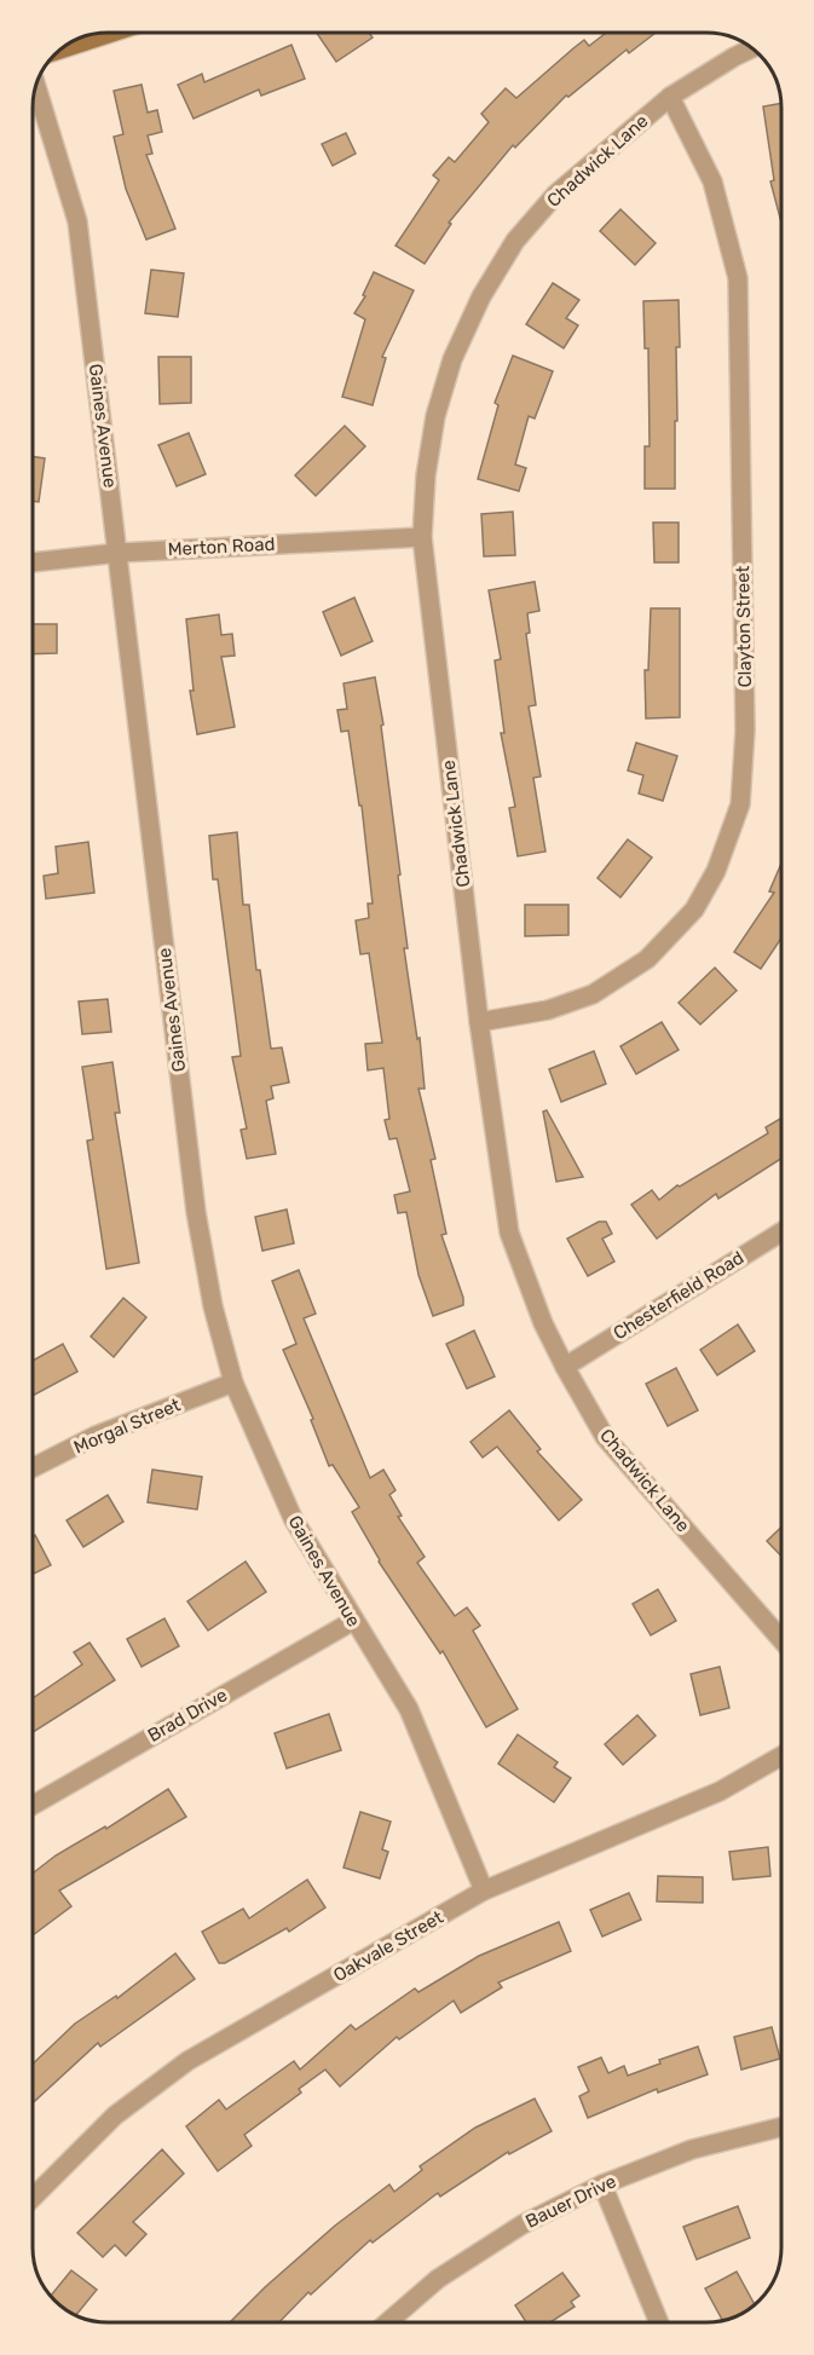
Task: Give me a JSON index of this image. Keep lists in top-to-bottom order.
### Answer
{
  "streets": {
    "street": [
      "Chadwick Lane",
      "Gaines Avenue",
      "Merton Road",
      "Clayton Street",
      "Chesterfield Road",
      "Morgal Street",
      "Brad Drive",
      "Oakvale Street",
      "Bauer Drive"
    ]
  },
  "crossings": [
    ["Chadwick Lane", "Merton Road"],
    ["Chadwick Lane", "Clayton Street"],
    ["Chadwick Lane", "Chesterfield Road"],
    ["Gaines Avenue", "Merton Road"],
    ["Gaines Avenue", "Morgal Street"],
    ["Gaines Avenue", "Brad Drive"],
    ["Gaines Avenue", "Oakvale Street"]
  ]
}
